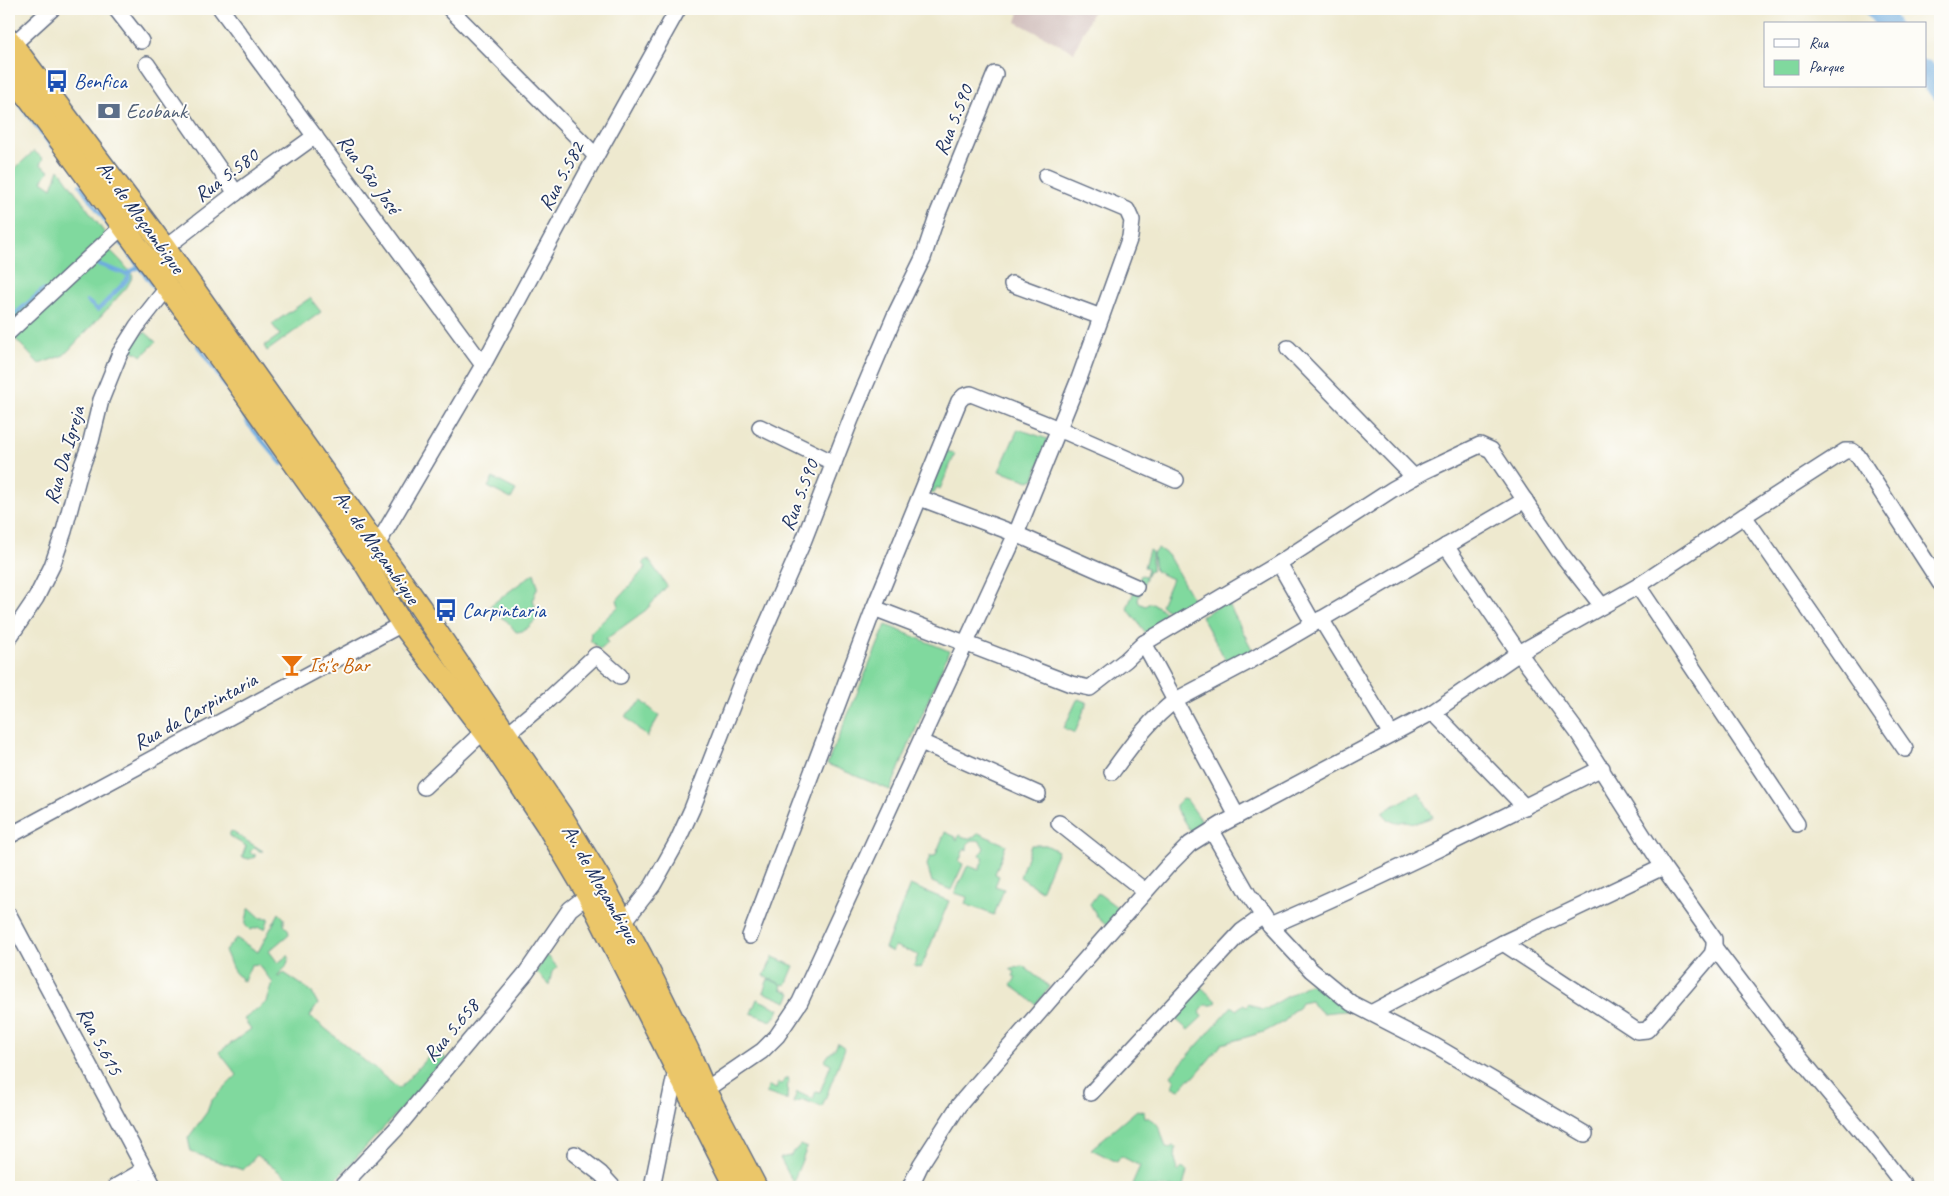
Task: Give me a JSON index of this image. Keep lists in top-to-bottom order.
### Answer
{
  "streets": {
    "highway": ["Av. de Moçambique"],
    "street": [
      "Rua 5.590",
      "Rua São José",
      "Rua 5.580",
      "Rua 5.582",
      "Rua Da Igreja",
      "Rua da Carpintaria",
      "Rua 5.658",
      "Rua 5.615"
    ]
  },
  "crossings": [
    ["Rua 5.590", "Av. de Moçambique"],
    ["Rua São José", "Rua 5.580"],
    ["Rua São José", "Rua 5.582"],
    ["Rua 5.580", "Av. de Moçambique"],
    ["Rua 5.582", "Av. de Moçambique"],
    ["Av. de Moçambique", "Rua Da Igreja"],
    ["Av. de Moçambique", "Rua da Carpintaria"],
    ["Av. de Moçambique", "Rua 5.658"]
  ],
  "places": {
    "bus stop": ["Benfica", "Carpintaria"],
    "bank": ["Ecobank"],
    "bar": ["Isi's Bar"]
  },
  "legend": ["Rua", "Parque"]
}
